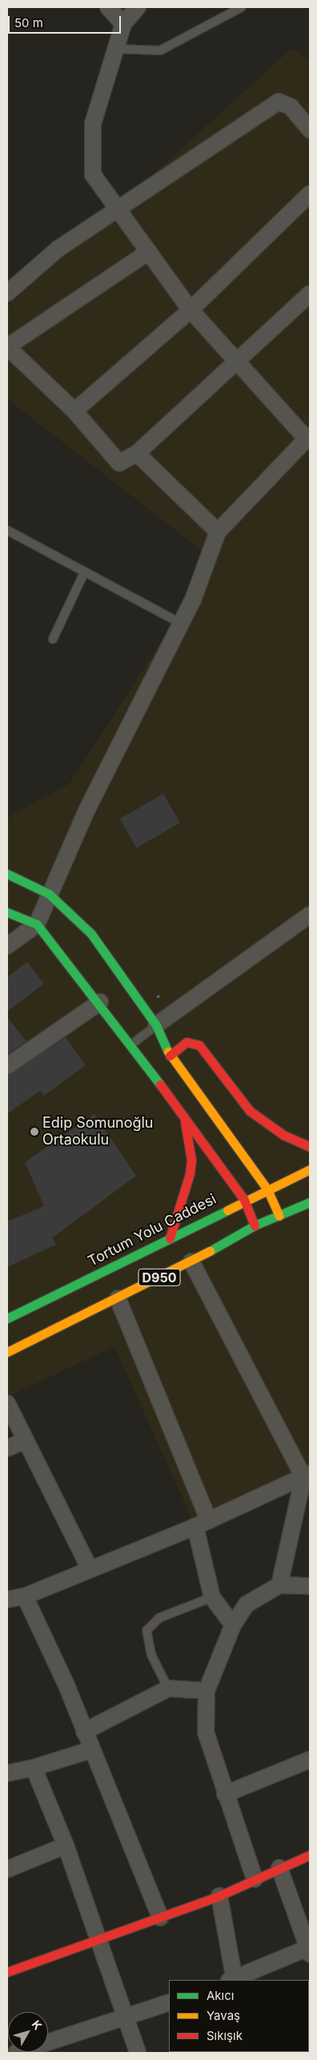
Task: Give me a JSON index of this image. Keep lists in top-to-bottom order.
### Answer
{
  "streets": {
    "main road": ["Tortum Yolu Caddesi", "D950"]
  },
  "places": ["Edip Somunoğlu Ortaokulu"],
  "legend": ["Akıcı", "Yavaş", "Sıkışık"],
  "scale_bar": "50 m",
  "north": "top right"
}
